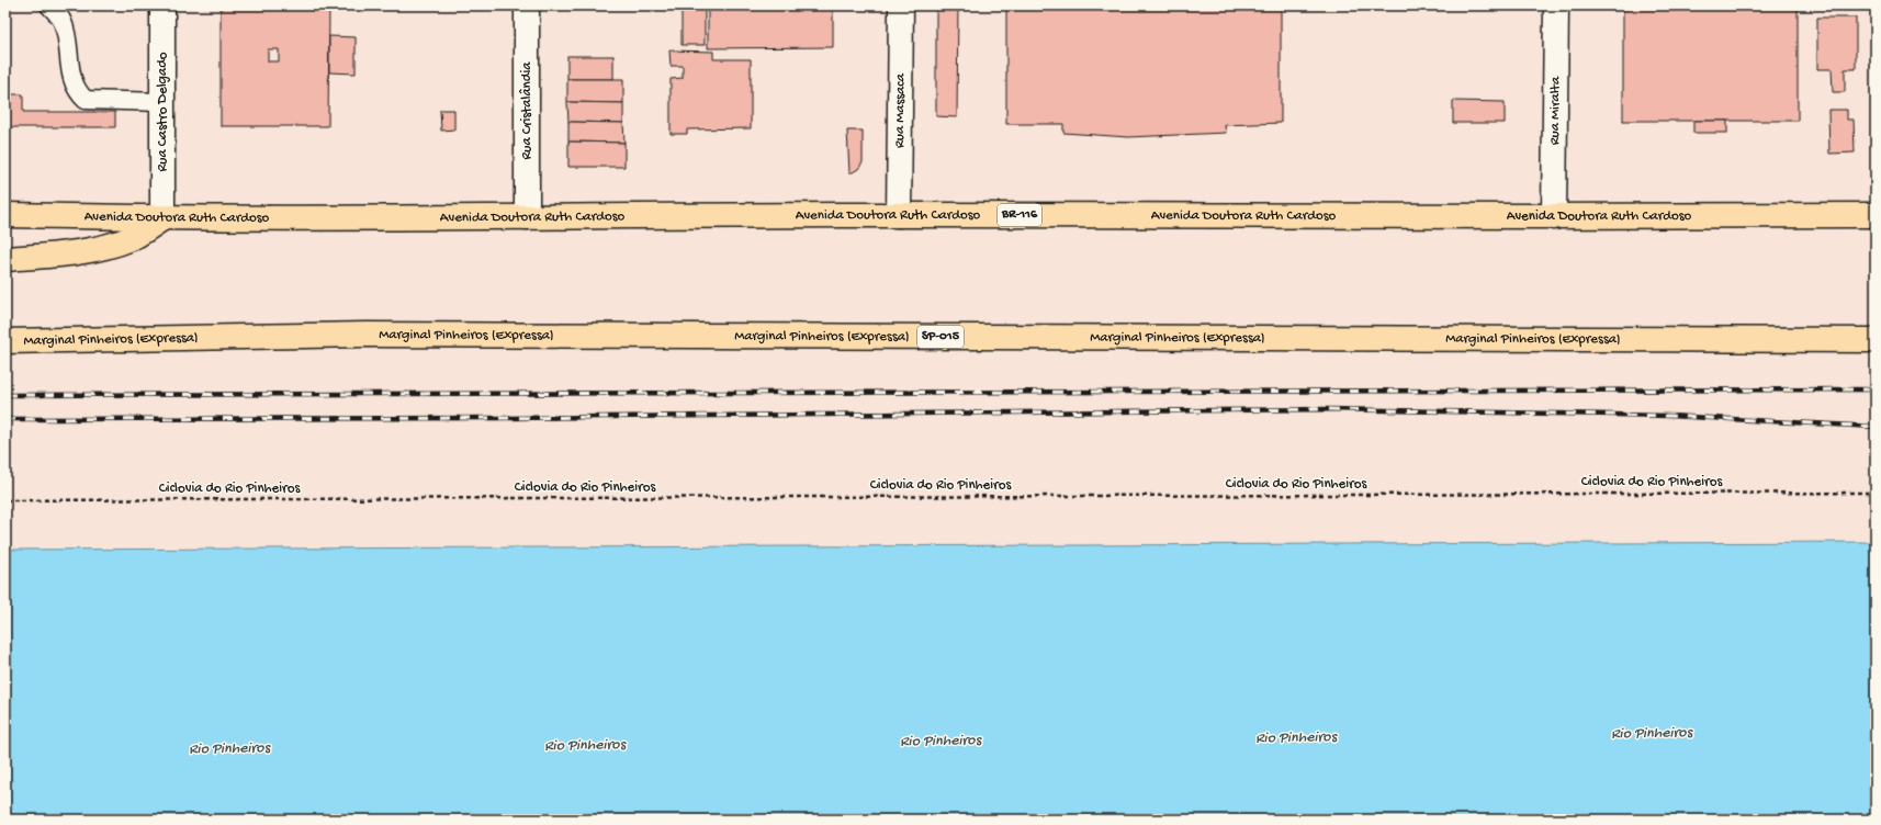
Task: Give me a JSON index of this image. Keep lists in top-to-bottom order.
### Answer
{
  "streets": {
    "highway": [
      "Avenida Doutora Ruth Cardoso",
      "BR-116",
      "Marginal Pinheiros (Expressa)",
      "SP-015"
    ],
    "street": [
      "Rua Cristalândia",
      "Rua Massaca",
      "Rua Miralta",
      "Rua Castro Delgado"
    ],
    "path": ["Ciclovia do Rio Pinheiros"]
  },
  "crossings": [
    ["Rua Cristalândia", "Avenida Doutora Ruth Cardoso"],
    ["Rua Massaca", "Avenida Doutora Ruth Cardoso"],
    ["Rua Miralta", "Avenida Doutora Ruth Cardoso"],
    ["Rua Castro Delgado", "Avenida Doutora Ruth Cardoso"]
  ],
  "water": ["Rio Pinheiros"]
}
